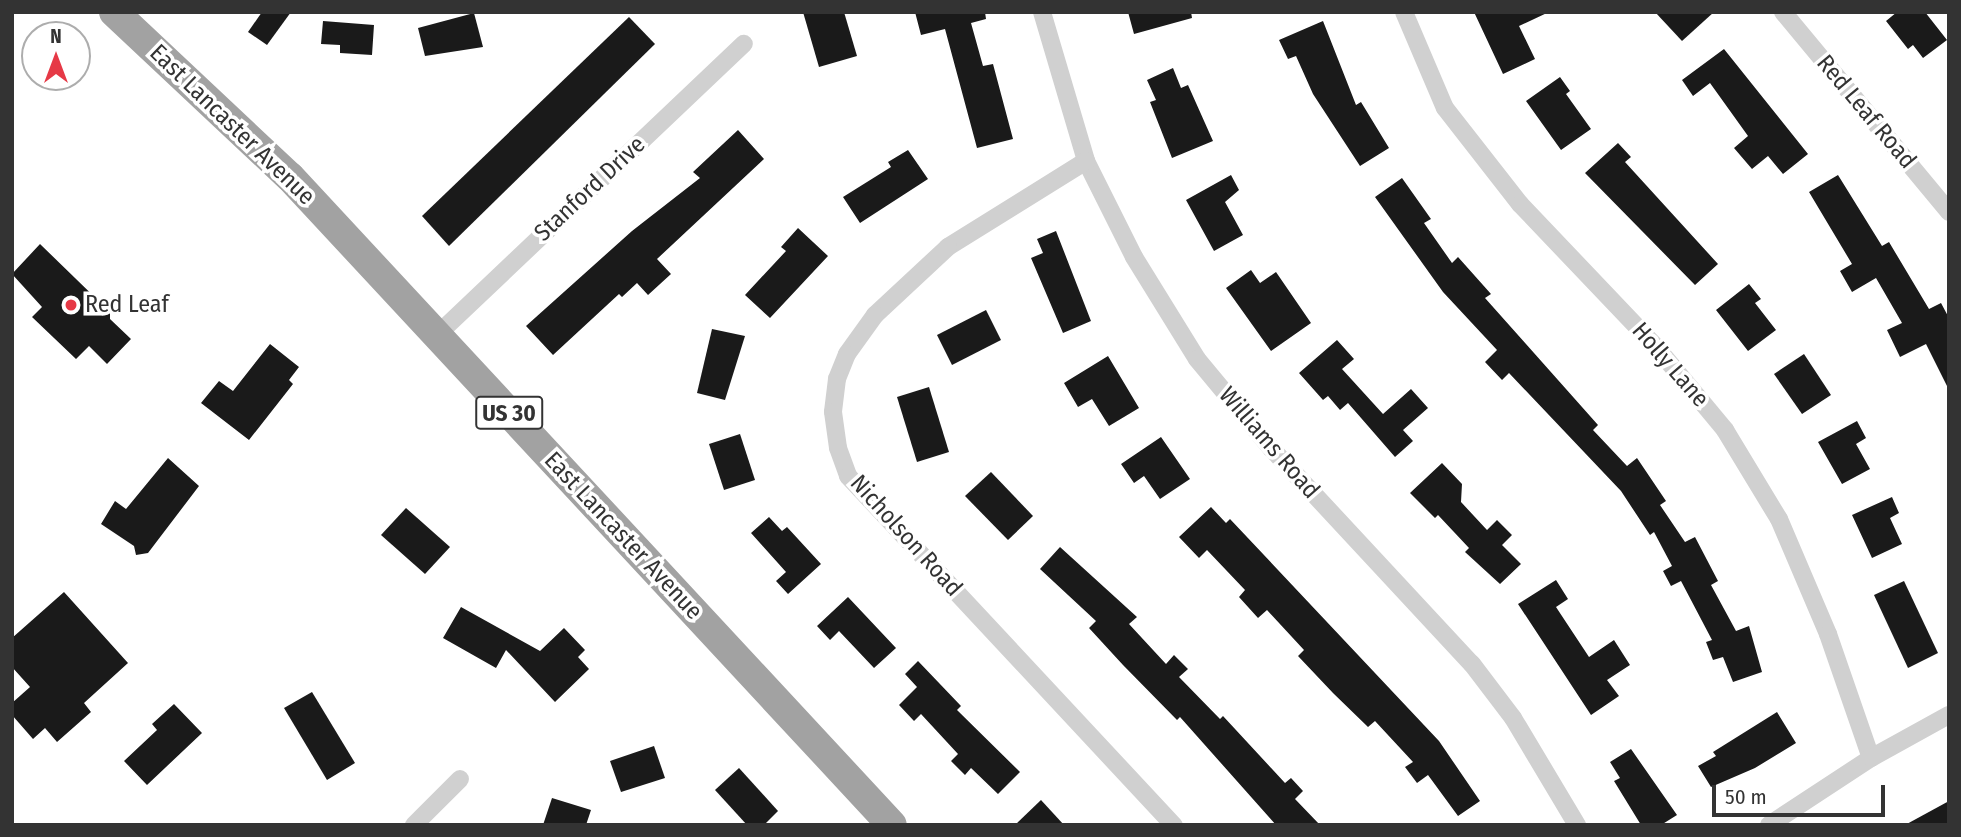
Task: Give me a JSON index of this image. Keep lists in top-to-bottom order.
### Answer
{
  "streets": {
    "highway": ["East Lancaster Avenue", "US 30"],
    "street": [
      "Red Leaf Road",
      "Stanford Drive",
      "Holly Lane",
      "Williams Road",
      "Nicholson Road"
    ]
  },
  "crossings": [
    ["East Lancaster Avenue", "Stanford Drive"],
    ["Williams Road", "Nicholson Road"]
  ],
  "places": ["Red Leaf"],
  "scale_bar": "50 m",
  "north": "top"
}
